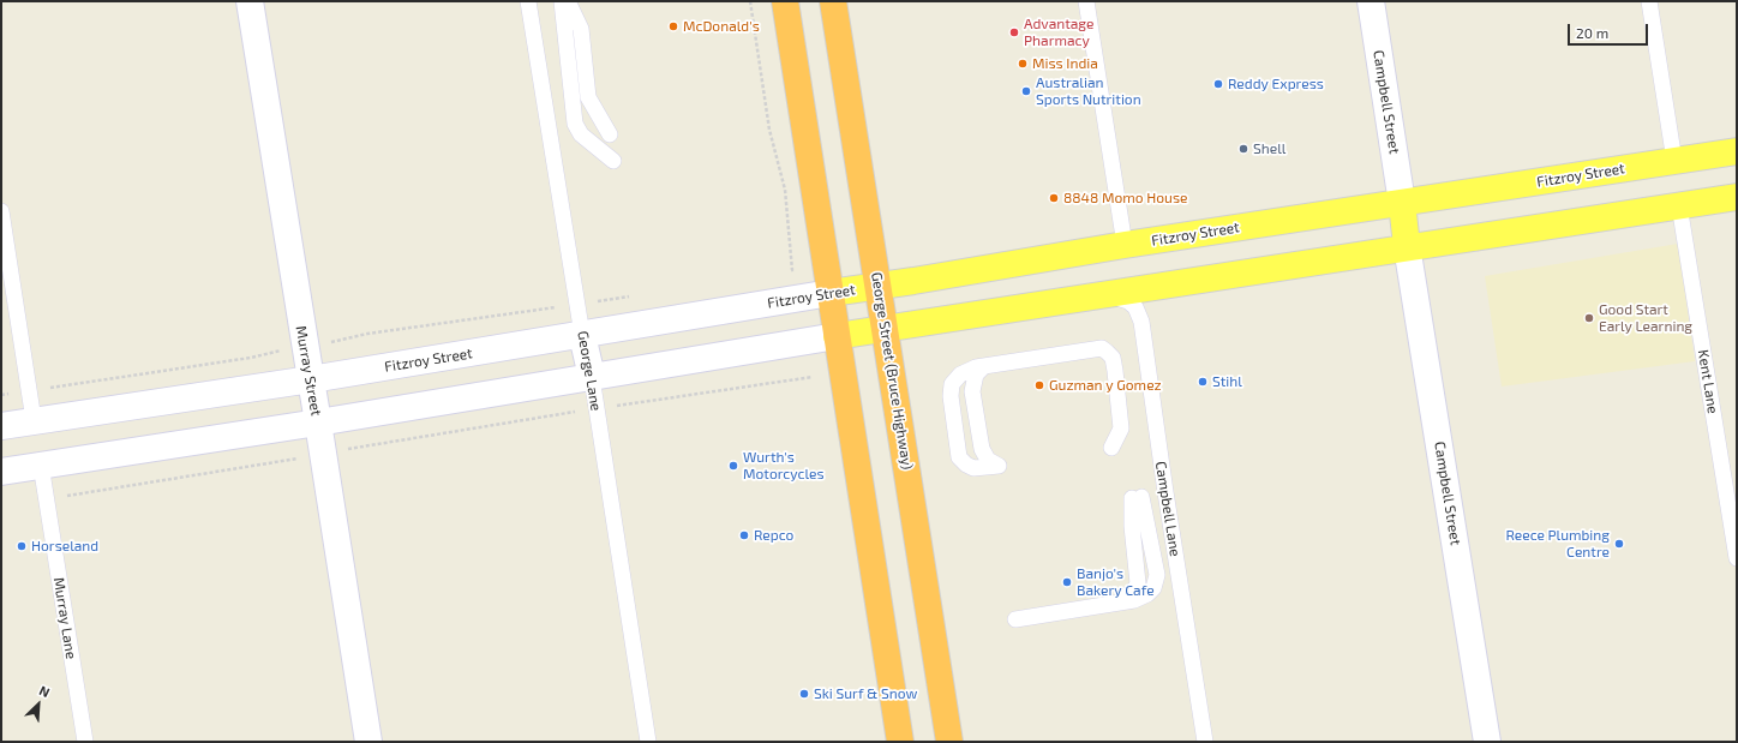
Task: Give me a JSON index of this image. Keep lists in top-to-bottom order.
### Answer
{
  "streets": {
    "highway": ["George Street (Bruce Highway)"],
    "main road": ["Fitzroy Street"],
    "street": ["Campbell Street", "Murray Street", "George Lane"],
    "lane": ["Kent Lane", "Campbell Lane", "Murray Lane"]
  },
  "crossings": [
    ["Campbell Street", "Fitzroy Street"],
    ["Fitzroy Street", "Murray Street"],
    ["Fitzroy Street", "George Lane"],
    ["Fitzroy Street", "George Street (Bruce Highway)"]
  ],
  "places": [
    "McDonald's",
    "Advantage Pharmacy",
    "Miss India",
    "Reddy Express",
    "Australian Sports Nutrition",
    "Shell",
    "8848 Momo House",
    "Good Start Early Learning",
    "Stihl",
    "Guzman y Gomez",
    "Wurth's Motorcycles",
    "Repco",
    "Reece Plumbing Centre",
    "Horseland",
    "Banjo's Bakery Cafe",
    "Ski Surf & Snow"
  ],
  "scale_bar": "20 m",
  "north": "top right"
}
